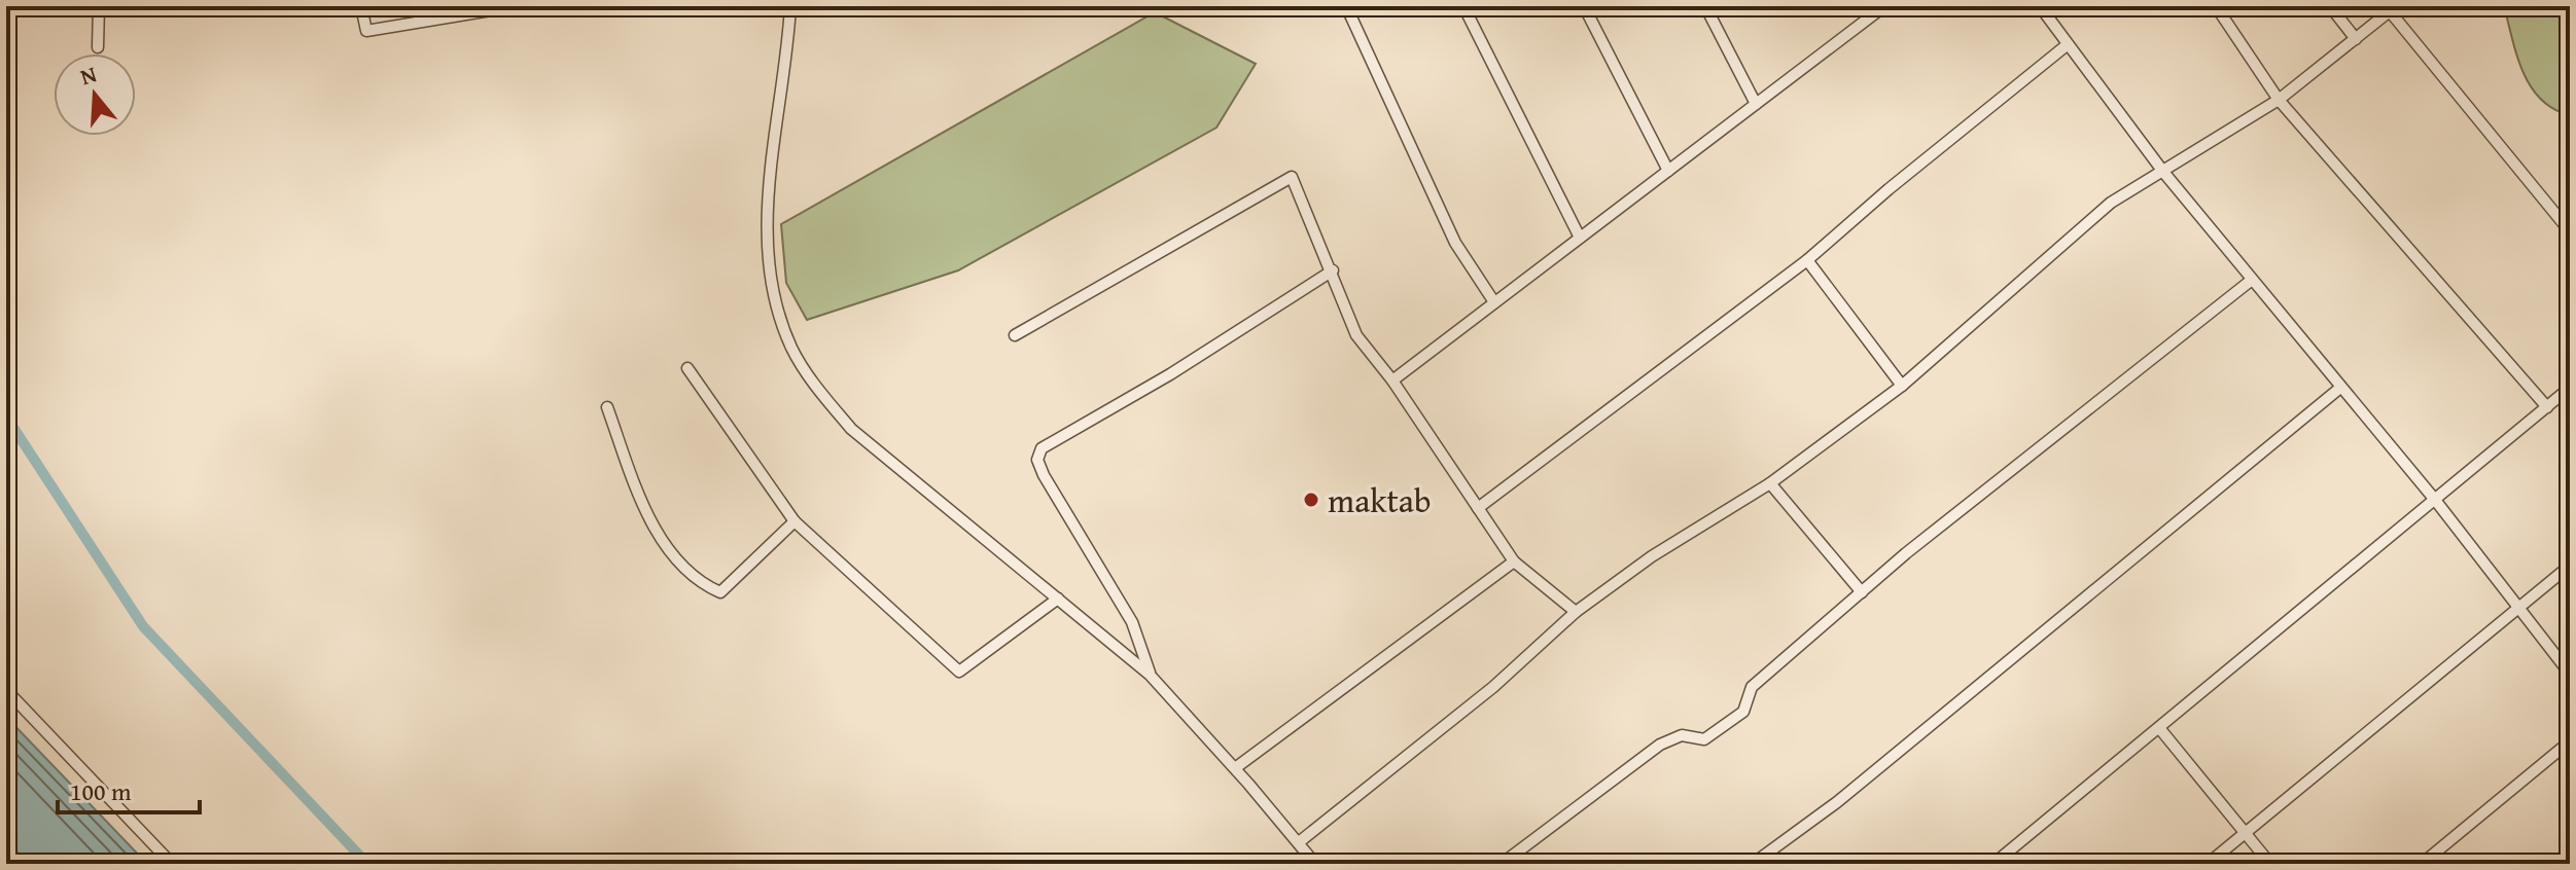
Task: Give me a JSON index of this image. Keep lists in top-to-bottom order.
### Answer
{
  "places": ["maktab"],
  "scale_bar": "100 m",
  "north": "top"
}
